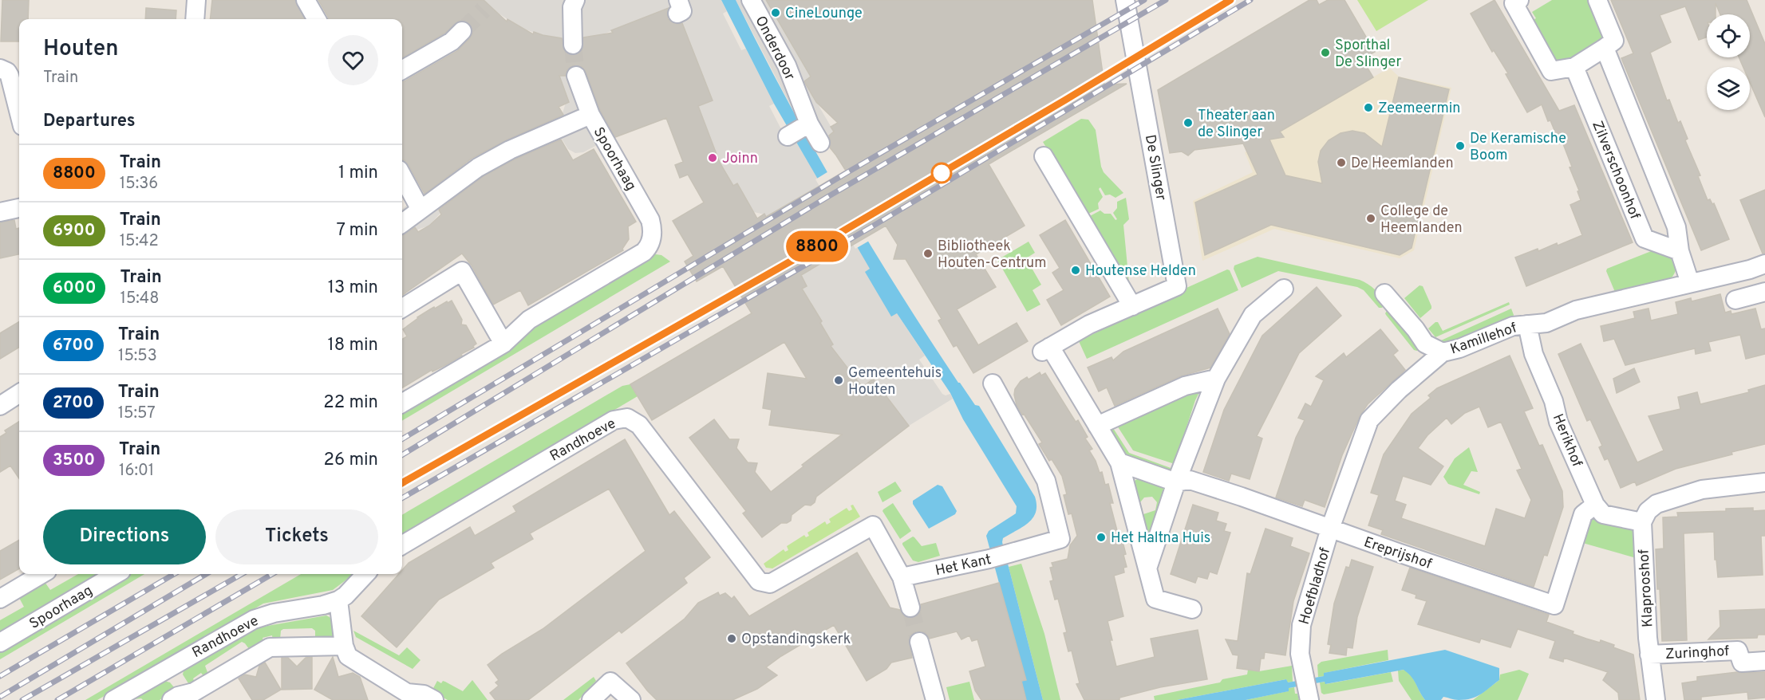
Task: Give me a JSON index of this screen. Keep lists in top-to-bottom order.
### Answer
{
  "streets": {
    "street": [
      "Onderdoor",
      "Spoorhaag",
      "De Slinger",
      "Zilverschoonhof",
      "Kamillehof",
      "Randhoeve",
      "Herikhof",
      "Ereprijshof",
      "Het Kant",
      "Hoefbladhof",
      "Klaprooshof",
      "Zuringhof"
    ]
  },
  "crossings": [
    ["Kamillehof", "Herikhof"],
    ["Kamillehof", "Ereprijshof"],
    ["Kamillehof", "Hoefbladhof"],
    ["Randhoeve", "Het Kant"],
    ["Herikhof", "Ereprijshof"],
    ["Ereprijshof", "Hoefbladhof"],
    ["Klaprooshof", "Zuringhof"]
  ],
  "places": [
    "CineLounge",
    "Sporthal De Slinger",
    "Zeemeermin",
    "Theater aan de Slinger",
    "De Keramische Boom",
    "Joinn",
    "De Heemlanden",
    "College de Heemlanden",
    "Bibliotheek Houten-Centrum",
    "Houtense Helden",
    "Gemeentehuis Houten",
    "Het Haltna Huis",
    "Opstandingskerk"
  ],
  "page": {
    "on_map": "8800",
    "heading": [
      ["Houten", "Train"],
      "Departures"
    ],
    "list": [
      {
        "mark": "8800",
        "name": "Train",
        "note": "15:36",
        "value": "1 min"
      },
      {
        "mark": "6900",
        "name": "Train",
        "note": "15:42",
        "value": "7 min"
      },
      {
        "mark": "6000",
        "name": "Train",
        "note": "15:48",
        "value": "13 min"
      },
      {
        "mark": "6700",
        "name": "Train",
        "note": "15:53",
        "value": "18 min"
      },
      {
        "mark": "2700",
        "name": "Train",
        "note": "15:57",
        "value": "22 min"
      },
      {
        "mark": "3500",
        "name": "Train",
        "note": "16:01",
        "value": "26 min"
      }
    ],
    "buttons": ["Directions", "Tickets"]
  }
}
